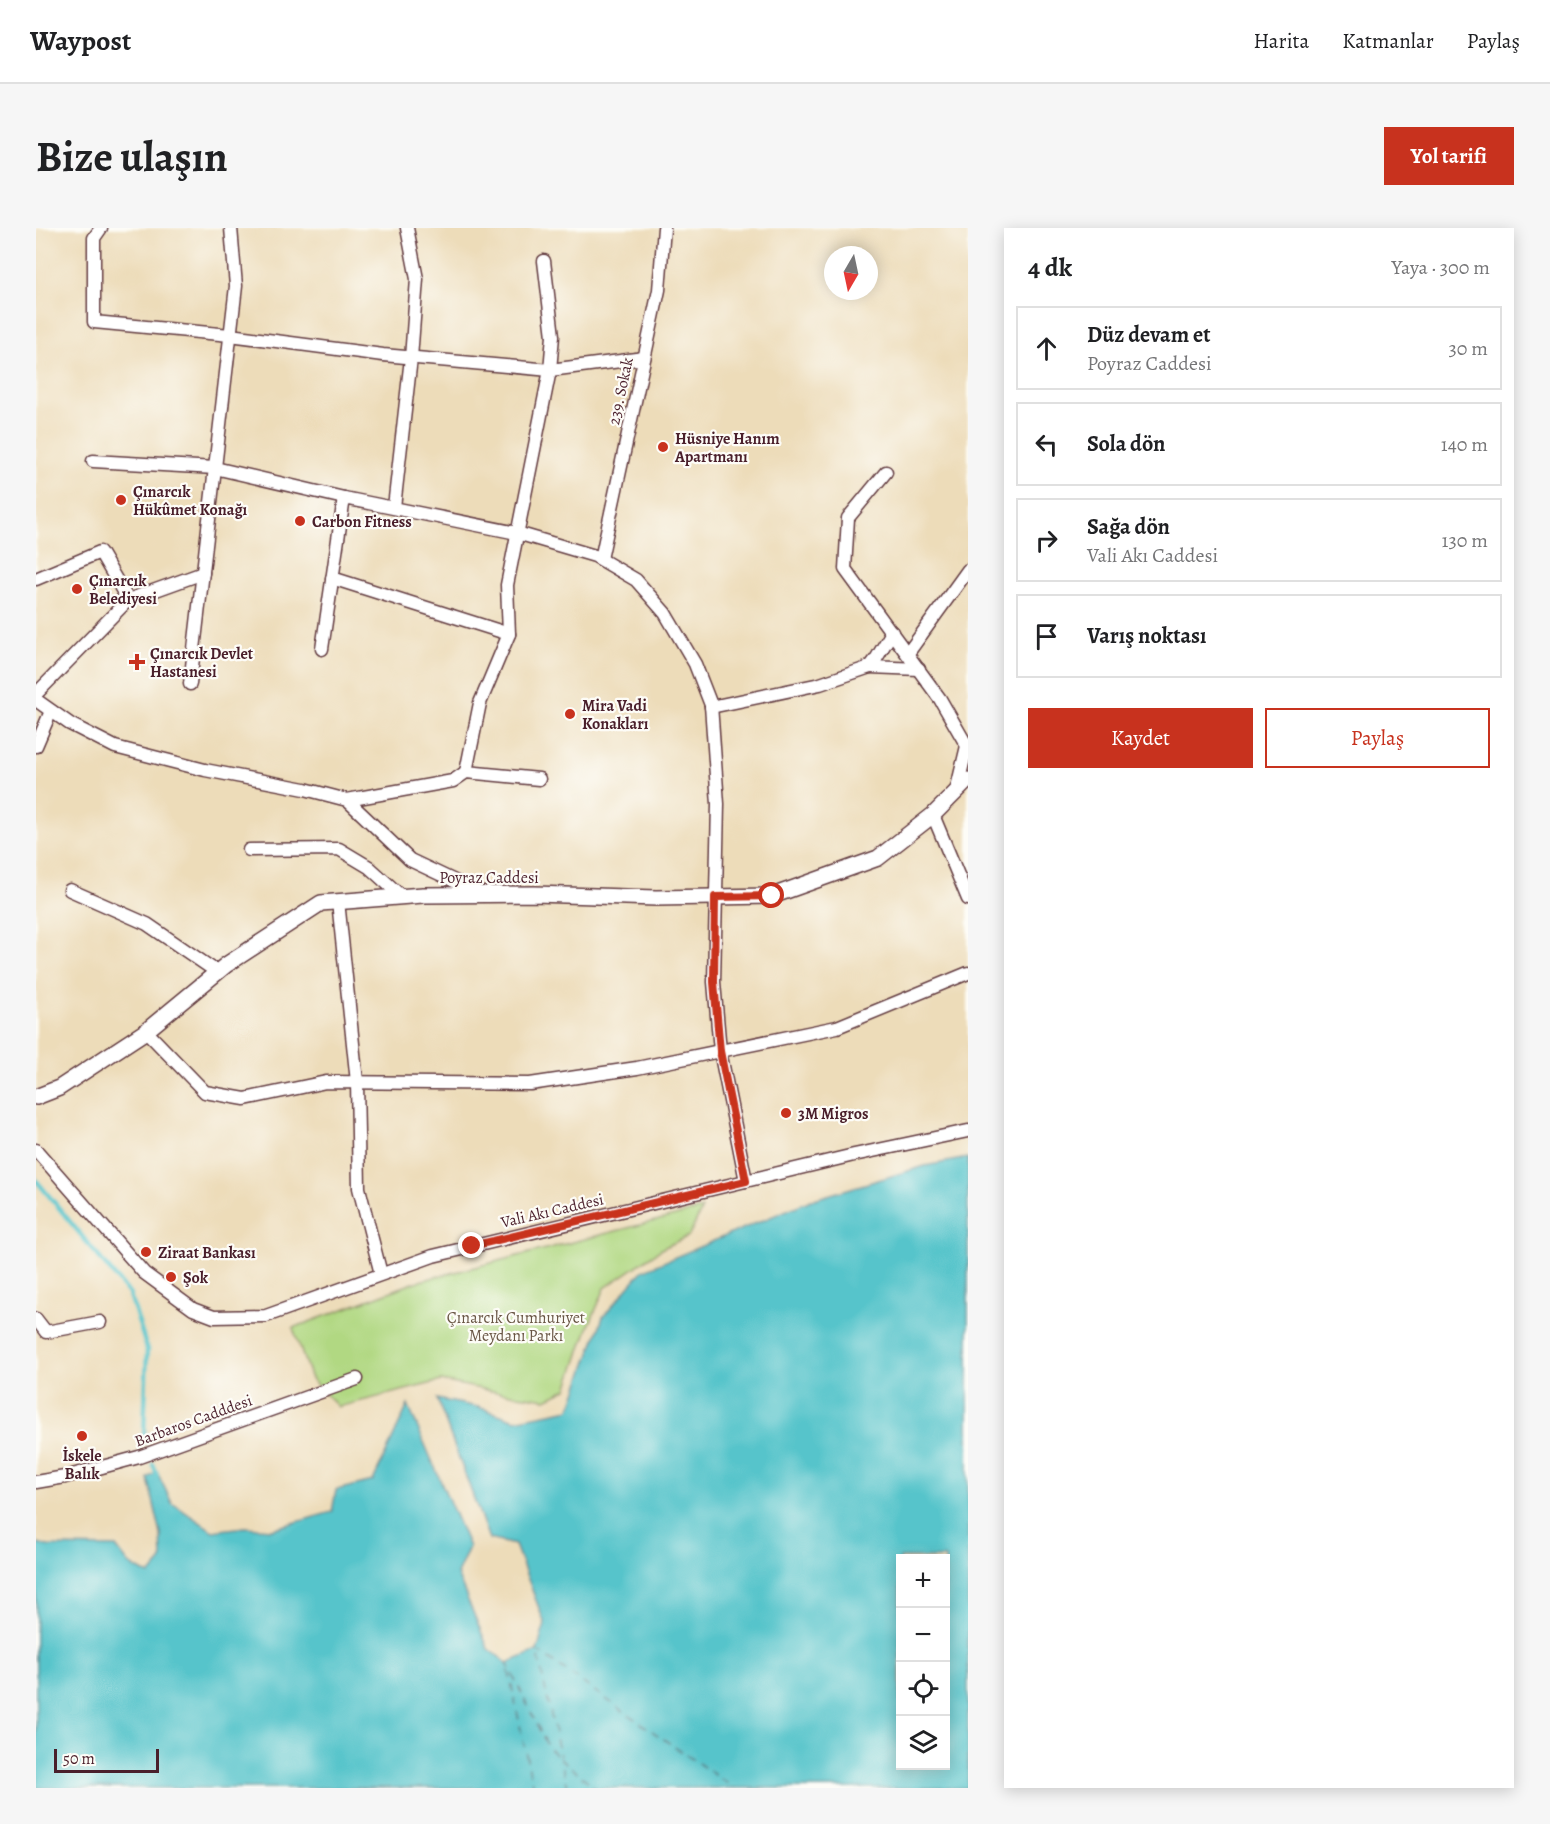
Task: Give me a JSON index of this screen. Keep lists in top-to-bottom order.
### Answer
{
  "streets": {
    "street": [
      "239. Sokak",
      "Poyraz Caddesi",
      "Vali Akı Caddesi",
      "Barbaros Cadddesi"
    ]
  },
  "parks": ["Çınarcık Cumhuriyet Meydanı Parkı"],
  "places": {
    "other": [
      "Hüsniye Hanım Apartmanı",
      "Çınarcık Hükûmet Konağı",
      "Carbon Fitness",
      "Çınarcık Belediyesi",
      "Mira Vadi Konakları",
      "3M Migros",
      "Ziraat Bankası",
      "Şok",
      "İskele Balık"
    ],
    "health": ["Çınarcık Devlet Hastanesi"]
  },
  "scale_bar": "50 m",
  "north": "bottom",
  "page": {
    "header": "Waypost",
    "nav": ["Harita", "Katmanlar", "Paylaş"],
    "buttons": [
      "Yol tarifi",
      ["Kaydet", "Paylaş"]
    ],
    "title": "Bize ulaşın",
    "heading": ["4 dk", "Yaya · 300 m"],
    "list": [
      ["Düz devam et", "Poyraz Caddesi", "30 m"],
      ["Sola dön", "140 m"],
      ["Sağa dön", "Vali Akı Caddesi", "130 m"],
      "Varış noktası"
    ],
    "map_buttons": ["+", "−"],
    "scale": "50 m"
  }
}
